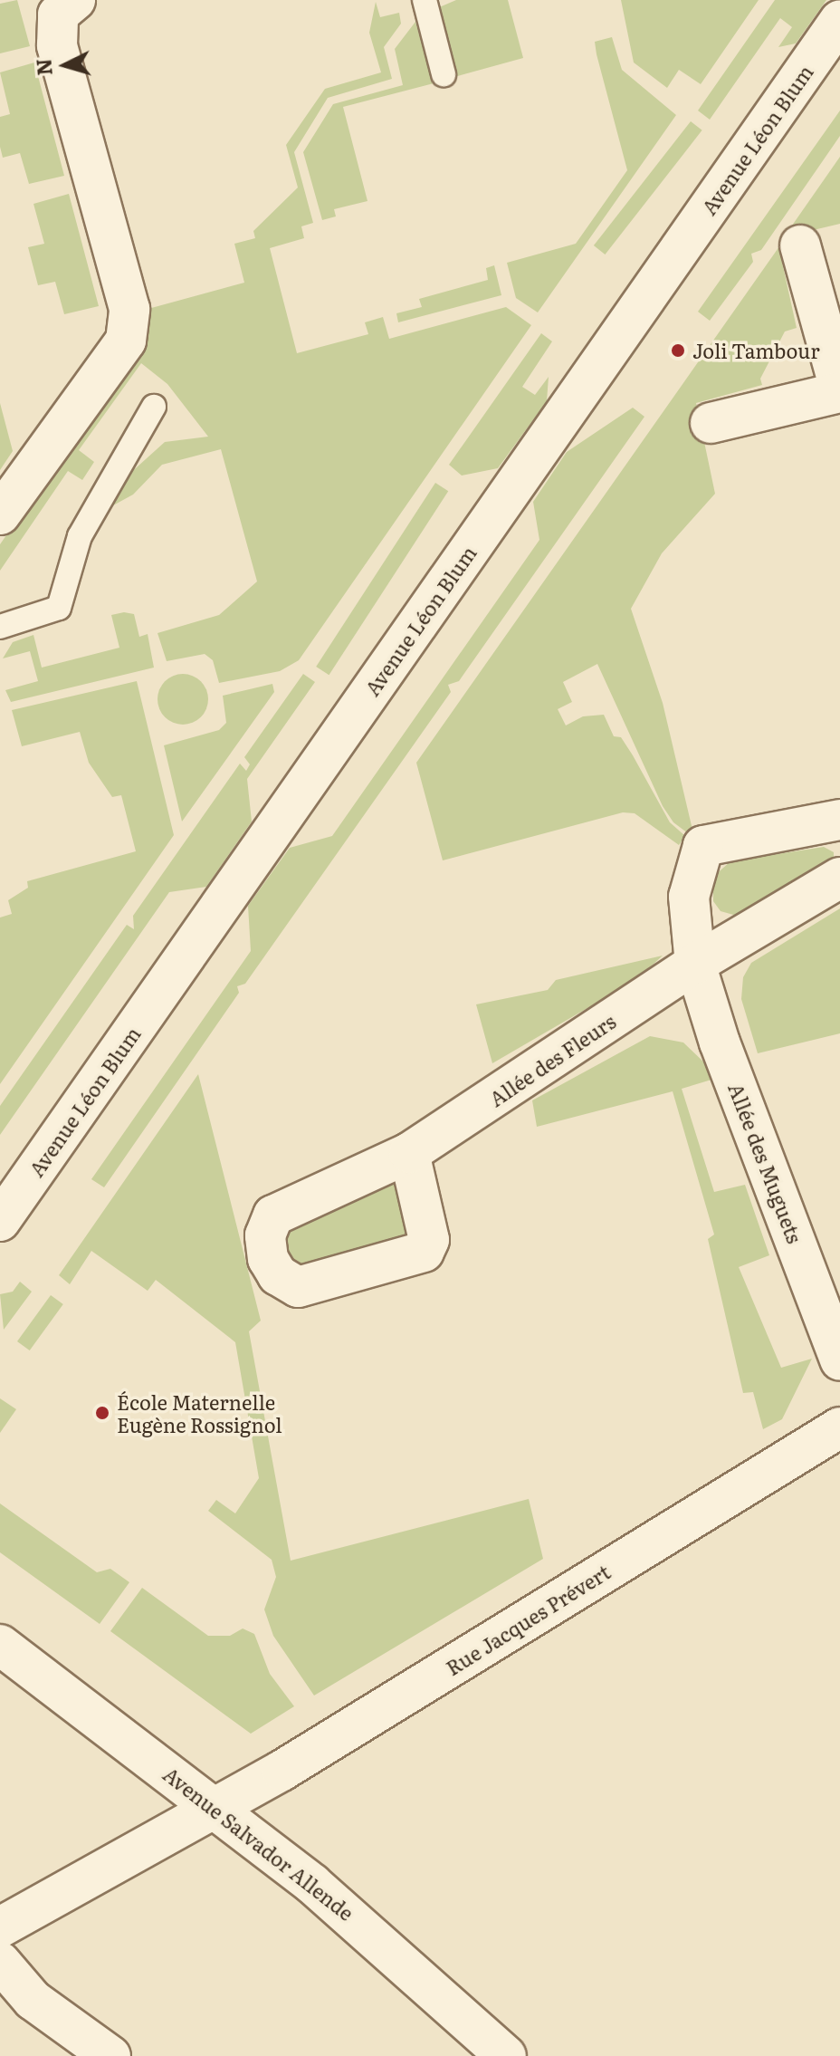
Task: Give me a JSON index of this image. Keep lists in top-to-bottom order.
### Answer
{
  "streets": {
    "street": [
      "Avenue Léon Blum",
      "Allée des Fleurs",
      "Allée des Muguets",
      "Rue Jacques Prévert",
      "Avenue Salvador Allende"
    ]
  },
  "crossings": [
    ["Allée des Fleurs", "Allée des Muguets"],
    ["Rue Jacques Prévert", "Avenue Salvador Allende"]
  ],
  "places": ["Joli Tambour", "École Maternelle Eugène Rossignol"],
  "north": "left"
}
